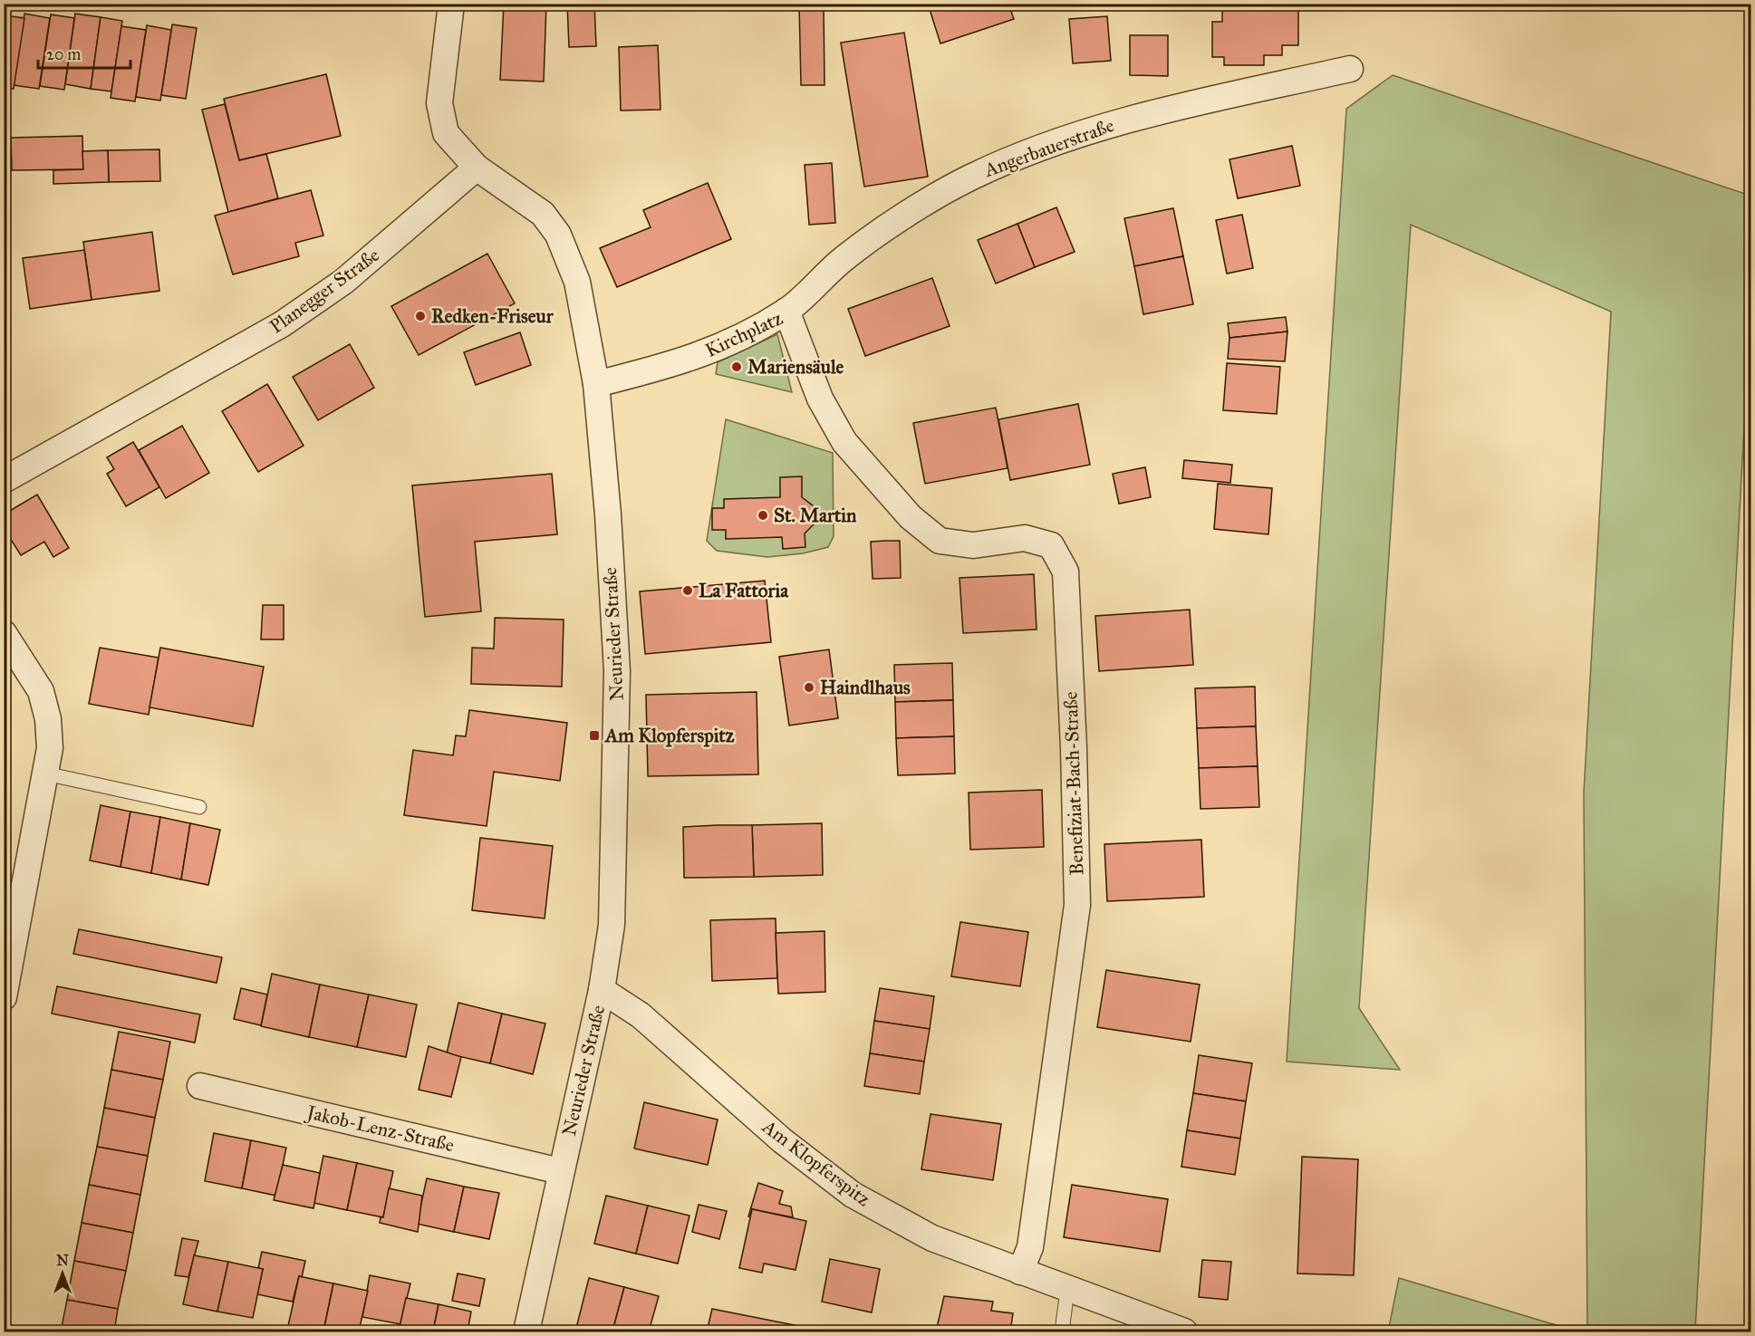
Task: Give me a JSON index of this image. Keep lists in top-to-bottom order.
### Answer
{
  "streets": {
    "street": [
      "Angerbauerstraße",
      "Planegger Straße",
      "Kirchplatz",
      "Neurieder Straße",
      "Benefiziat-Bach-Straße",
      "Jakob-Lenz-Straße",
      "Am Klopferspitz"
    ]
  },
  "crossings": [
    ["Angerbauerstraße", "Kirchplatz"],
    ["Planegger Straße", "Neurieder Straße"],
    ["Kirchplatz", "Neurieder Straße"],
    ["Kirchplatz", "Benefiziat-Bach-Straße"],
    ["Neurieder Straße", "Jakob-Lenz-Straße"],
    ["Neurieder Straße", "Am Klopferspitz"],
    ["Benefiziat-Bach-Straße", "Am Klopferspitz"]
  ],
  "places": {
    "other": [
      "Redken-Friseur",
      "Mariensäule",
      "St. Martin",
      "La Fattoria",
      "Haindlhaus"
    ],
    "transit": ["Am Klopferspitz"]
  },
  "scale_bar": "20 m",
  "north": "top"
}
